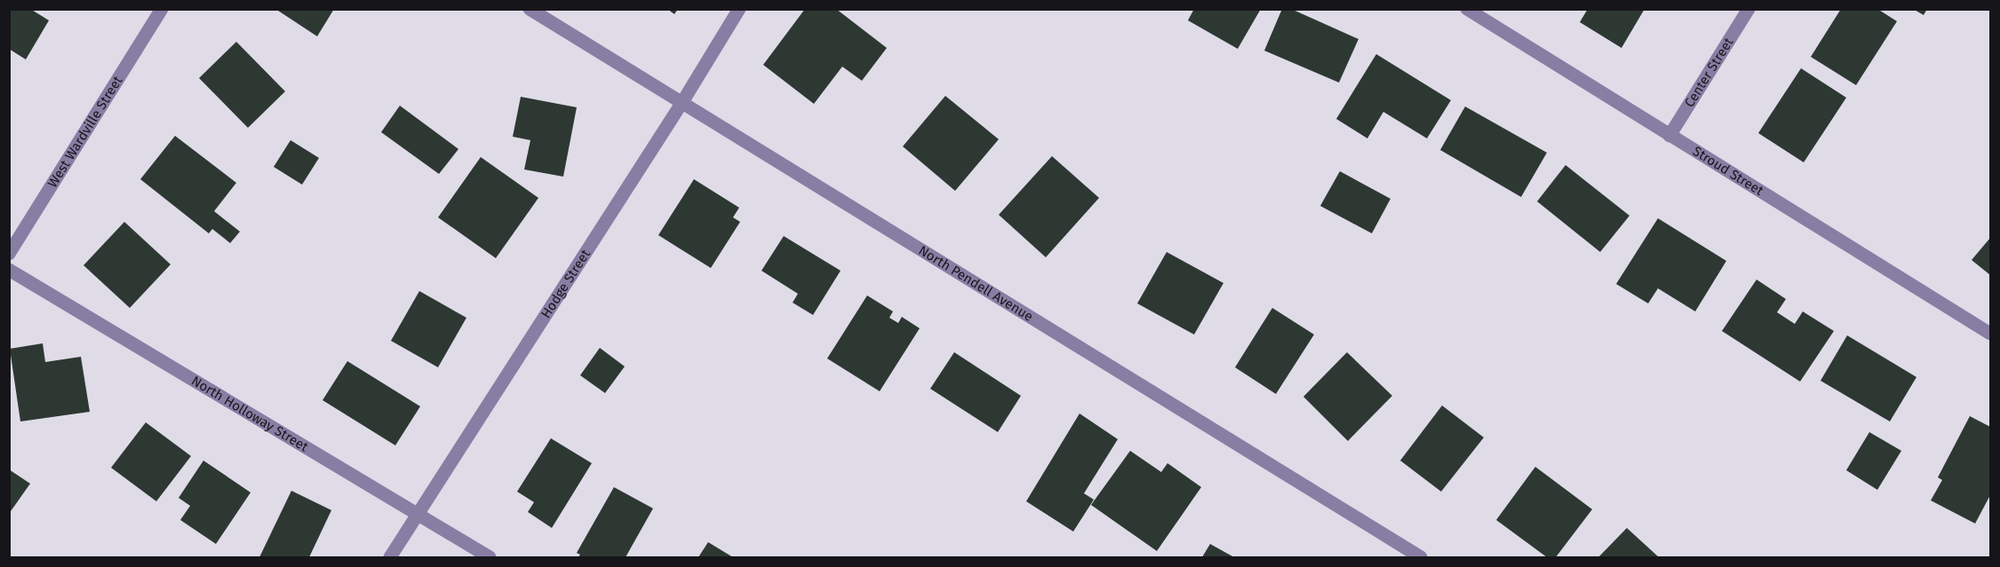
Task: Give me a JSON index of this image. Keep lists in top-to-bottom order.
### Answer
{
  "streets": {
    "street": [
      "Center Street",
      "West Wardville Street",
      "Stroud Street",
      "North Pendell Avenue",
      "Hodge Street",
      "North Holloway Street"
    ]
  },
  "crossings": [
    ["Center Street", "Stroud Street"],
    ["North Pendell Avenue", "Hodge Street"],
    ["Hodge Street", "North Holloway Street"]
  ]
}
